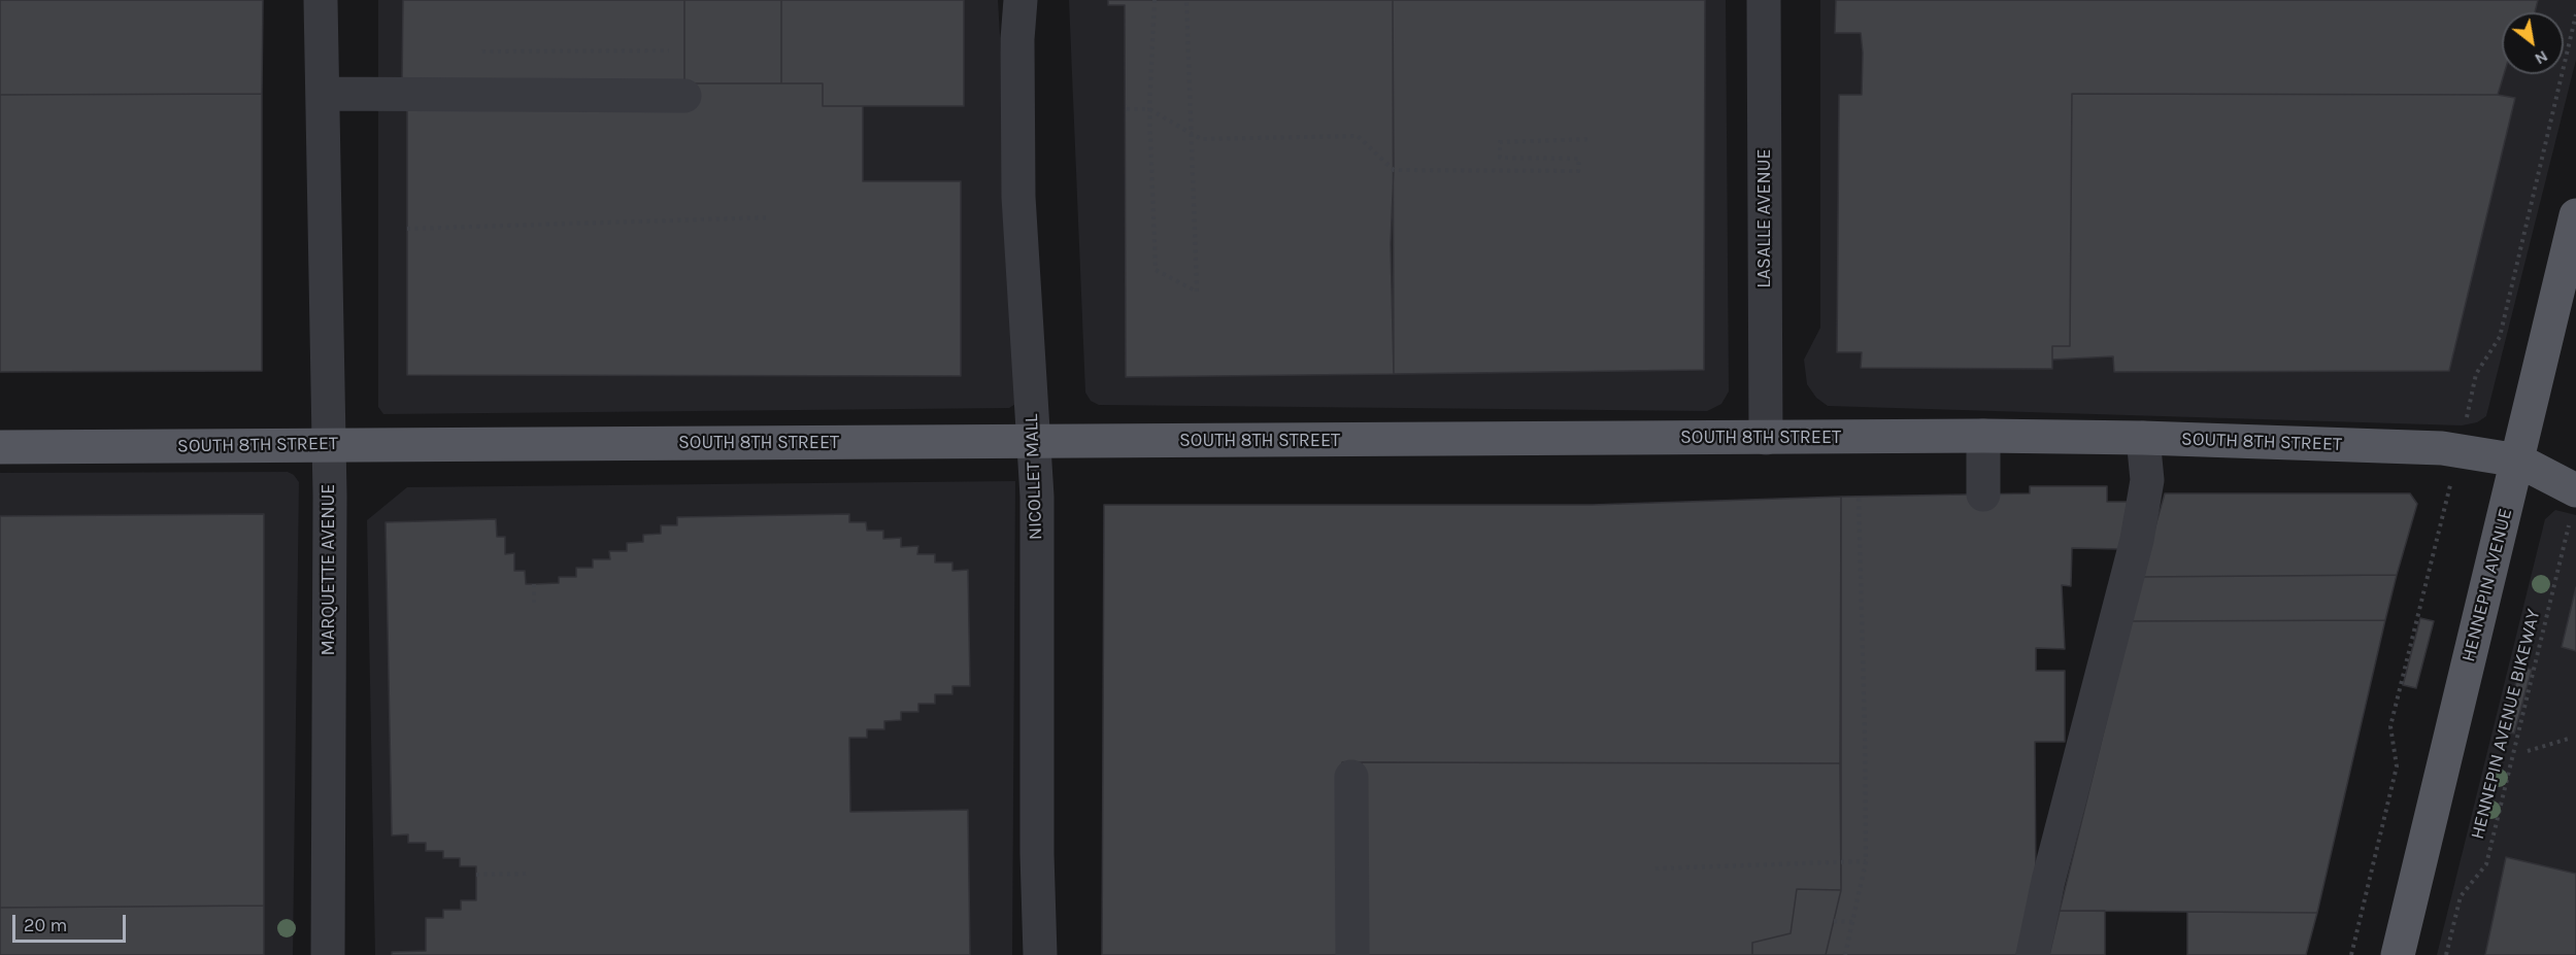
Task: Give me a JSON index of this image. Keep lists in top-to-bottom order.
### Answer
{
  "streets": {
    "main road": ["SOUTH 8TH STREET", "HENNEPIN AVENUE"],
    "street": ["LASALLE AVENUE", "NICOLLET MALL", "MARQUETTE AVENUE"],
    "path": ["HENNEPIN AVENUE BIKEWAY"]
  },
  "crossings": [
    ["LASALLE AVENUE", "SOUTH 8TH STREET"],
    ["SOUTH 8TH STREET", "NICOLLET MALL"],
    ["SOUTH 8TH STREET", "MARQUETTE AVENUE"],
    ["SOUTH 8TH STREET", "HENNEPIN AVENUE"],
    ["SOUTH 8TH STREET", "HENNEPIN AVENUE BIKEWAY"]
  ],
  "scale_bar": "20 m",
  "north": "bottom right"
}
